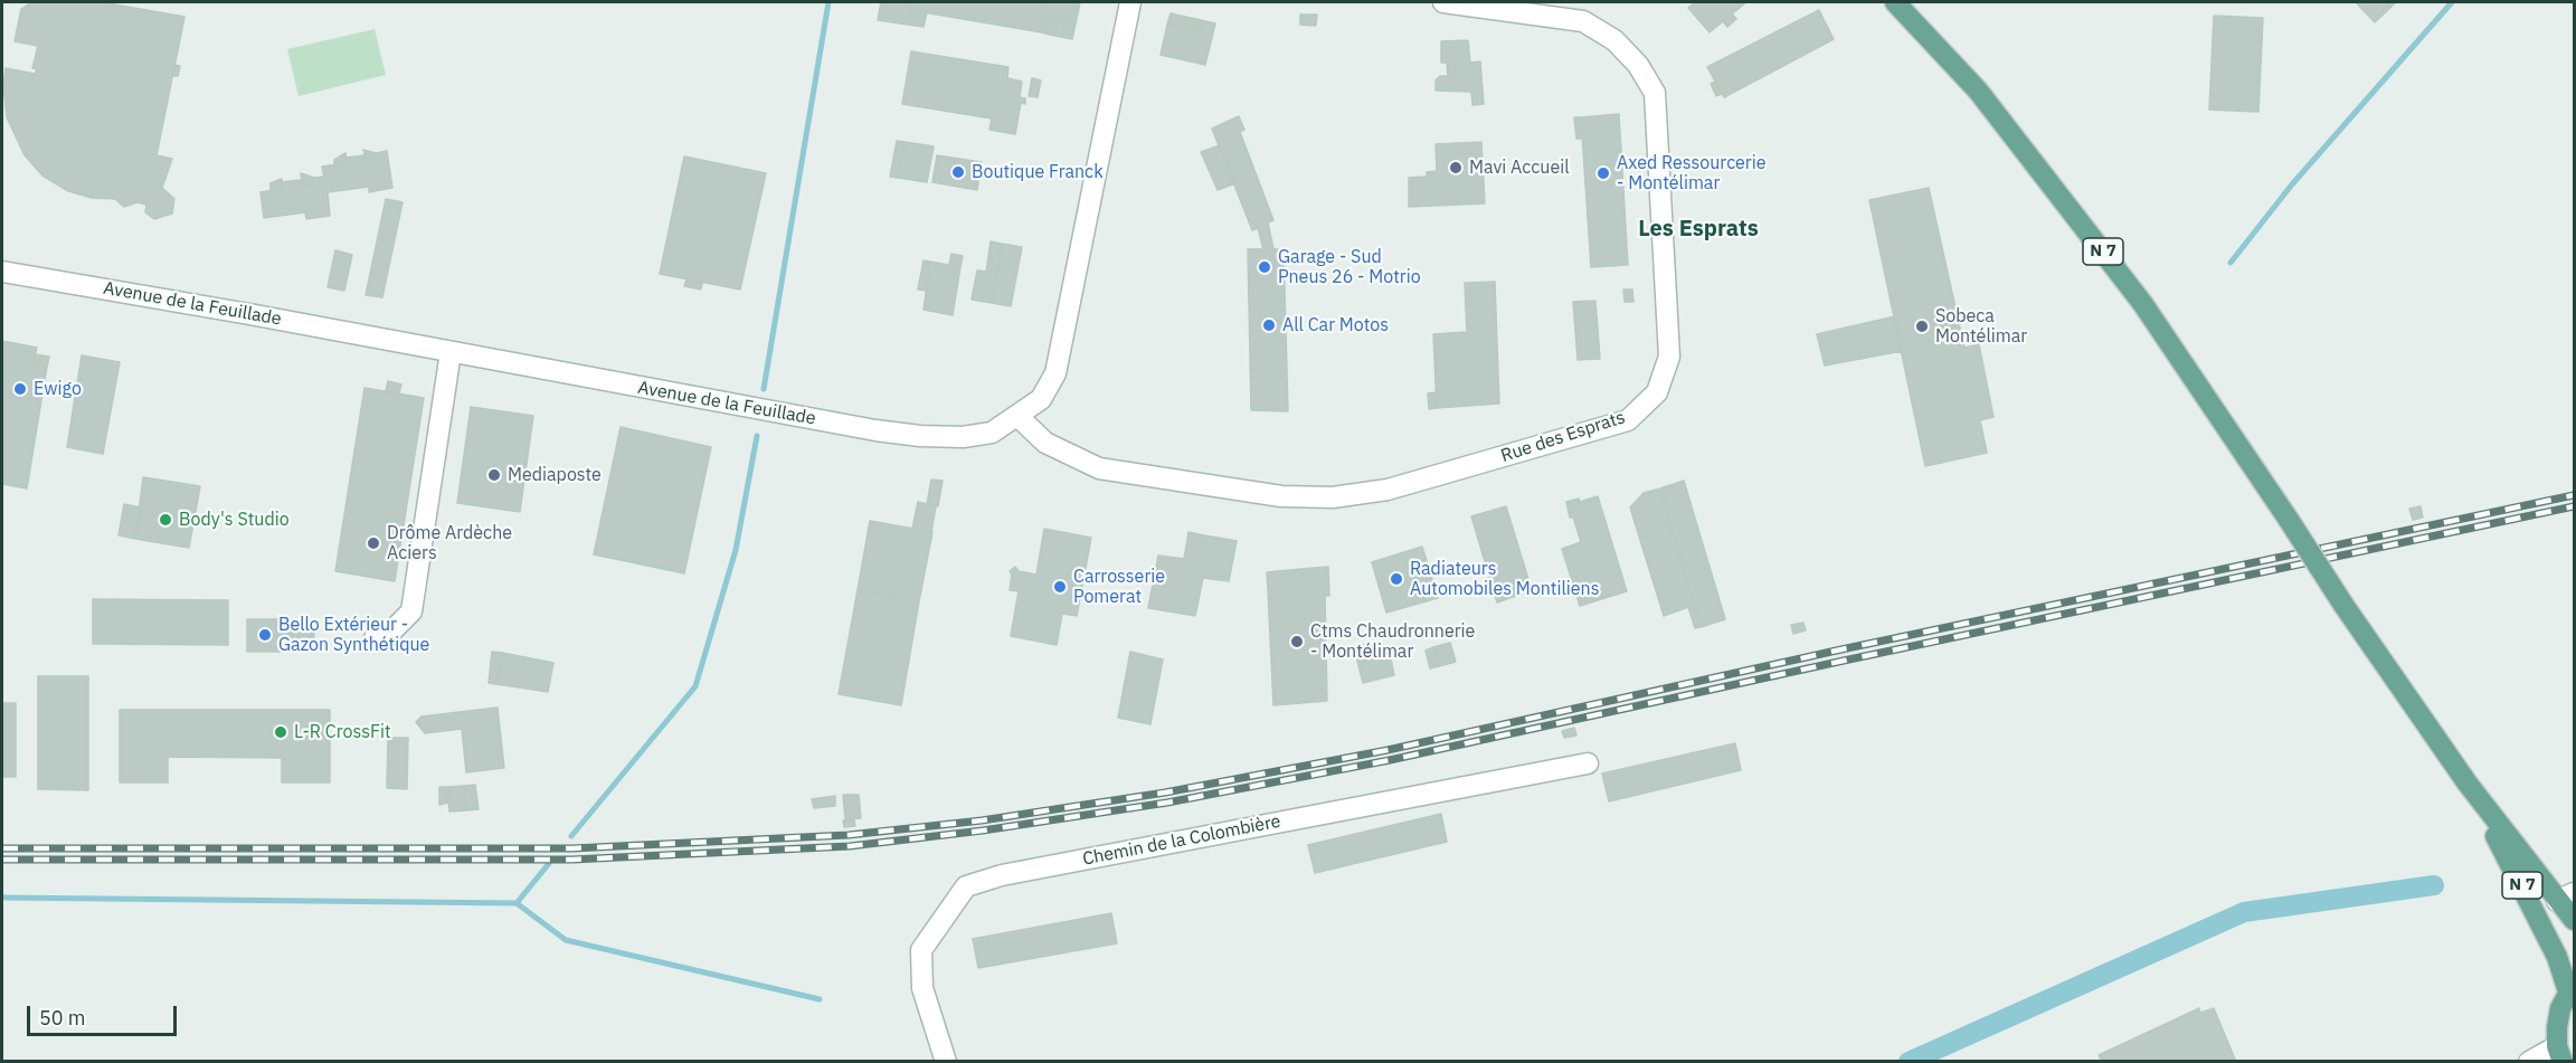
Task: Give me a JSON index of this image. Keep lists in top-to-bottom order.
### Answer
{
  "streets": {
    "main road": ["N 7"],
    "street": ["Avenue de la Feuillade", "Rue des Esprats", "Chemin de la Colombière"]
  },
  "crossings": [
    ["Avenue de la Feuillade", "Rue des Esprats"]
  ],
  "districts": ["Les Esprats"],
  "places": [
    "Mavi Accueil",
    "Boutique Franck",
    "Axed Ressourcerie - Montélimar",
    "Garage - Sud Pneus 26 - Motrio",
    "All Car Motos",
    "Sobeca Montélimar",
    "Ewigo",
    "Mediaposte",
    "Body's Studio",
    "Drôme Ardèche Aciers",
    "Radiateurs Automobiles Montiliens",
    "Carrosserie Pomerat",
    "Bello Extérieur - Gazon Synthétique",
    "Ctms Chaudronnerie - Montélimar",
    "L-R CrossFit"
  ],
  "scale_bar": "50 m"
}
